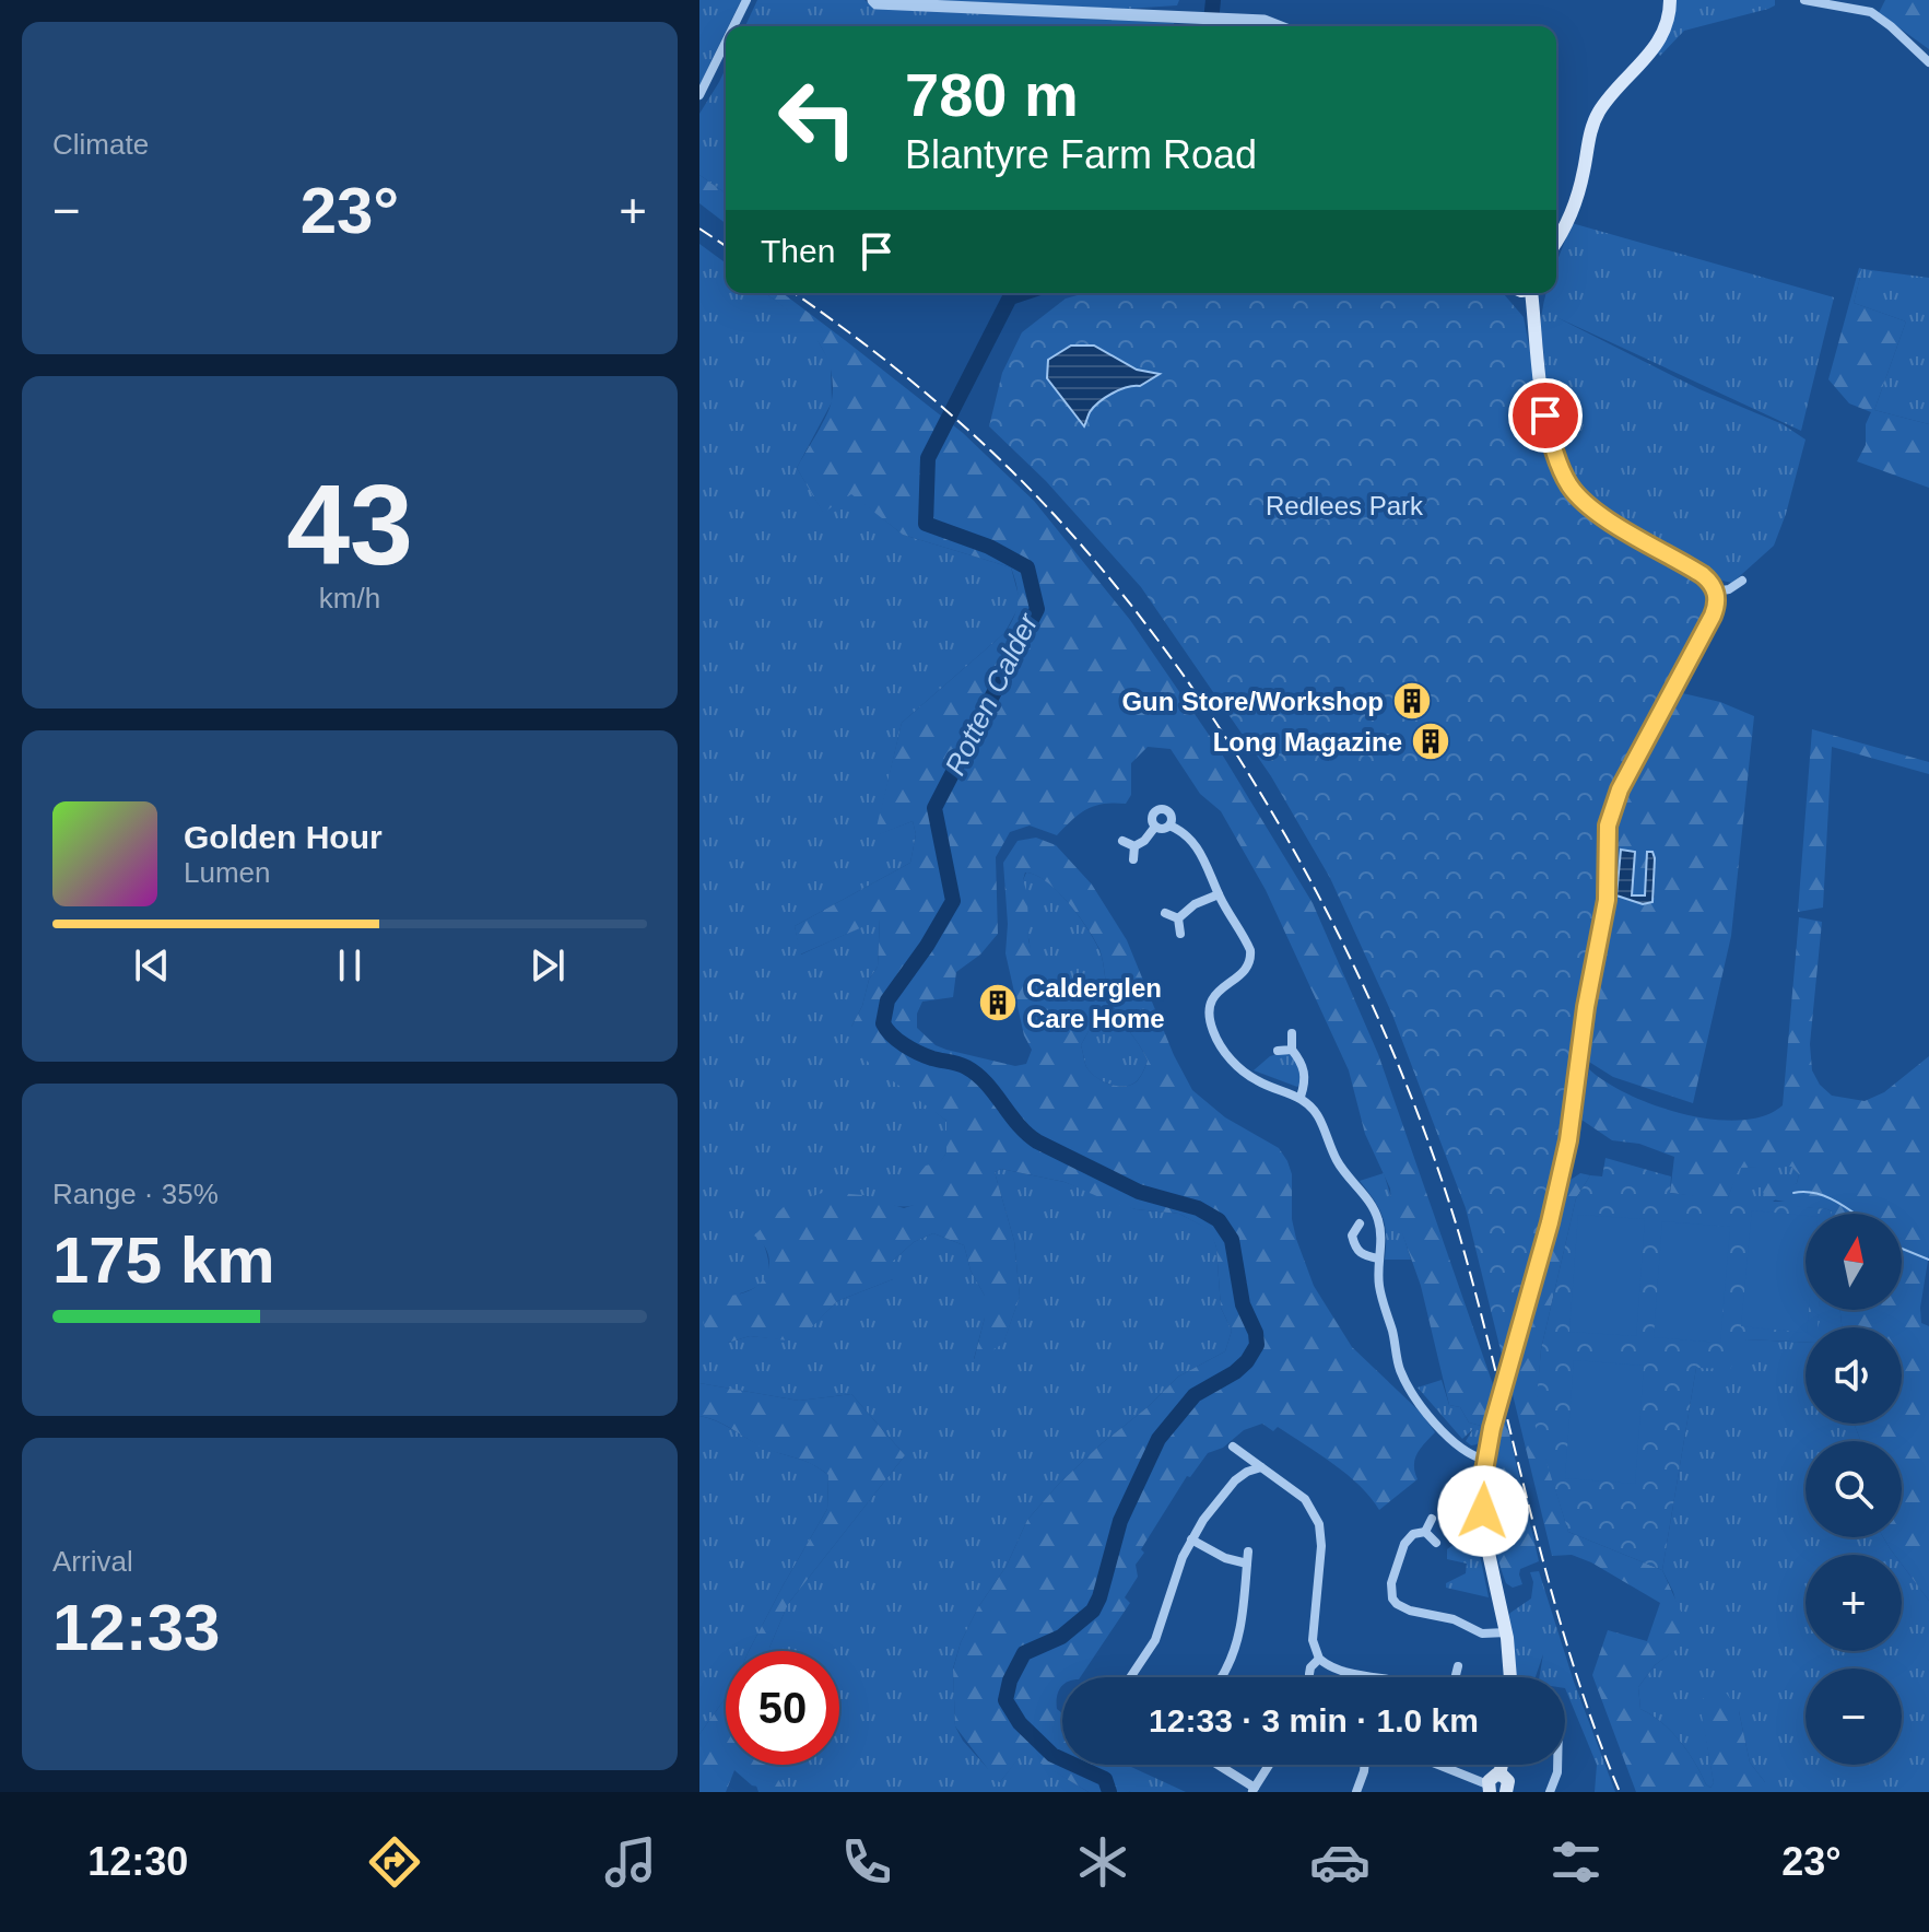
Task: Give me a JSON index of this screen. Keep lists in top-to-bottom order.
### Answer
{
  "water": ["Rotten Calder"],
  "parks": ["Redlees Park"],
  "places": {
    "building": ["Gun Store/Workshop", "Long Magazine", "Calderglen Care Home"]
  },
  "north": "top",
  "page": {
    "tile": [
      "Climate",
      ["43", "km/h"],
      ["Range · 35%", "175 km"],
      ["Arrival", "12:33"]
    ],
    "turn": ["780 m", "Blantyre Farm Road"],
    "heat": ["−", "23°", "+"],
    "then": "Then",
    "song": ["Golden Hour", "Lumen"],
    "map_buttons": ["+", "−"],
    "limit": "50",
    "trip": "12:33 · 3 min · 1.0 km",
    "tabs": ["12:30", "23°"]
  }
}
